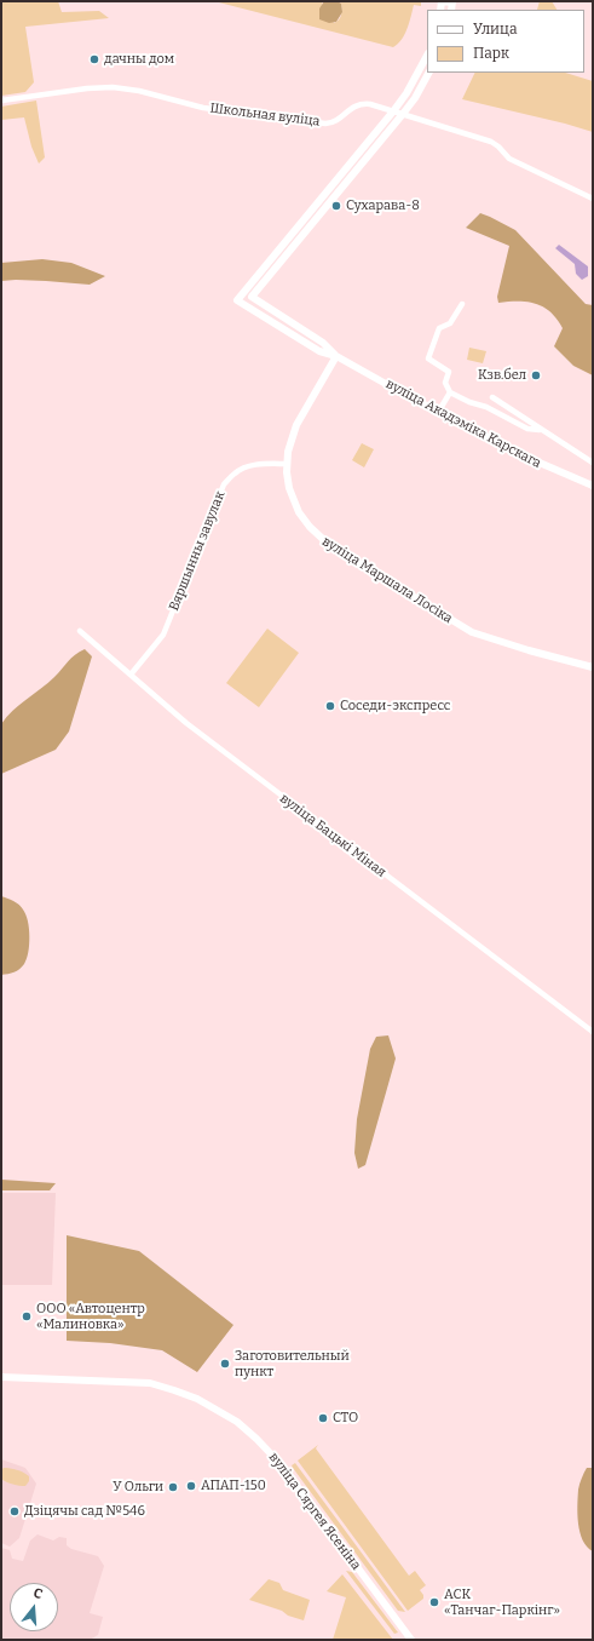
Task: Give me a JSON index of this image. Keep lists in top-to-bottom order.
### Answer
{
  "streets": {
    "main road": ["вуліца Акадэміка Карскага", "вуліца Маршала Лосіка", "вуліца Сяргея Ясеніна"],
    "street": ["Школьная вуліца", "Вяршынны завулак", "вуліца Бацькі Міная"]
  },
  "crossings": [
    ["вуліца Акадэміка Карскага", "вуліца Маршала Лосіка"],
    ["Вяршынны завулак", "вуліца Маршала Лосіка"],
    ["Вяршынны завулак", "вуліца Бацькі Міная"]
  ],
  "places": [
    "дачны дом",
    "Сухарава-8",
    "Кзв.бел",
    "Соседи-экспресс",
    "ООО «Автоцентр «Малиновка»",
    "Заготовительный пункт",
    "СТО",
    "АПАП-150",
    "У Ольги",
    "Дзіцячы сад №546",
    "АСК «Танчаг-Паркінг»"
  ],
  "legend": ["Улица", "Парк"],
  "north": "top"
}
